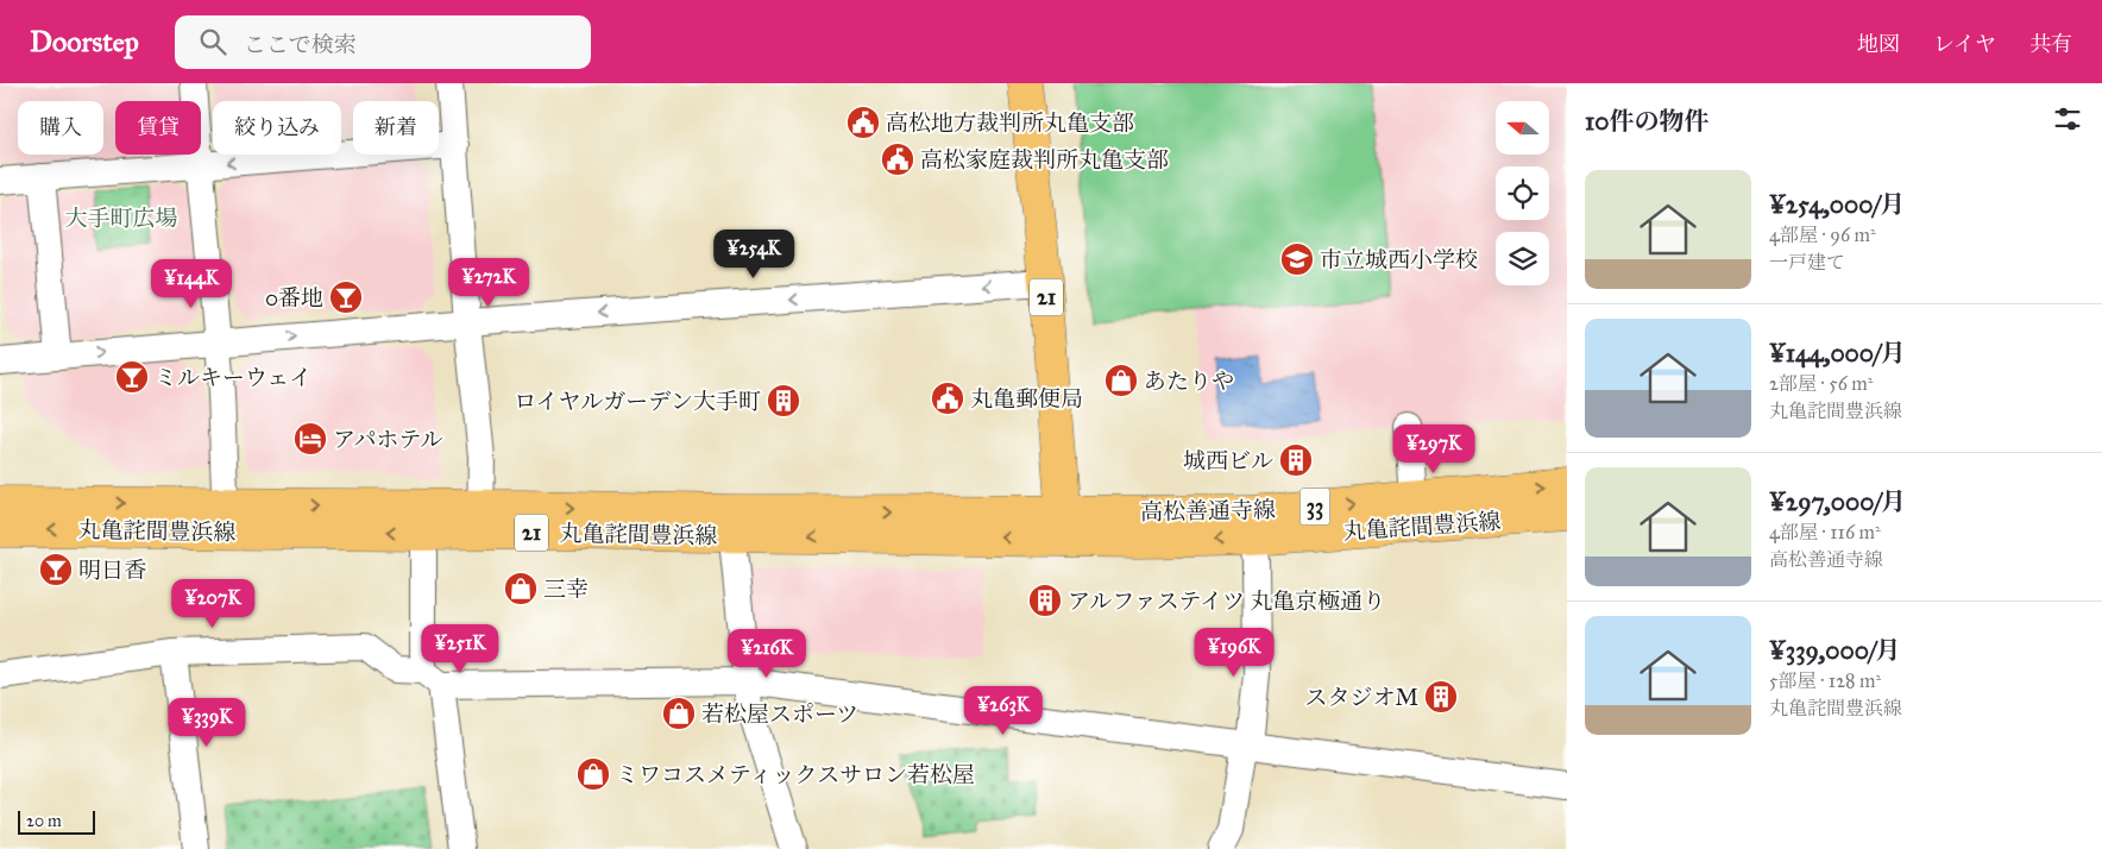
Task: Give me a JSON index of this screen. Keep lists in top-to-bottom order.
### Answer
{
  "streets": {
    "main road": [
      "21",
      "33",
      "高松善通寺線",
      "丸亀詫間豊浜線"
    ]
  },
  "crossings": [
    ["21", "高松善通寺線"],
    ["21", "丸亀詫間豊浜線"],
    ["高松善通寺線", "丸亀詫間豊浜線"]
  ],
  "parks": ["大手町広場"],
  "places": {
    "public building": ["高松地方裁判所丸亀支部", "高松家庭裁判所丸亀支部", "丸亀郵便局"],
    "school or university": ["市立城西小学校"],
    "bar": ["0番地", "ミルキーウェイ", "明日香"],
    "shop": [
      "あたりや",
      "三幸",
      "若松屋スポーツ",
      "ミワコスメティックスサロン若松屋"
    ],
    "building": [
      "ロイヤルガーデン大手町",
      "城西ビル",
      "アルファステイツ 丸亀京極通り",
      "スタジオM"
    ],
    "hotel": ["アパホテル"]
  },
  "scale_bar": "20 m",
  "north": "left",
  "page": {
    "header": "Doorstep",
    "search": "ここで検索",
    "nav": ["地図", "レイヤ", "共有"],
    "heading": "10件の物件",
    "chip": [
      "購入",
      "賃貸",
      "絞り込み",
      "新着"
    ],
    "list": [
      {
        "name": "¥254,000/月",
        "note": "4部屋 · 96 m² · 一戸建て"
      },
      {
        "name": "¥144,000/月",
        "note": "2部屋 · 56 m² · 丸亀詫間豊浜線"
      },
      {
        "name": "¥297,000/月",
        "note": "4部屋 · 116 m² · 高松善通寺線"
      },
      {
        "name": "¥339,000/月",
        "note": "5部屋 · 128 m² · 丸亀詫間豊浜線"
      }
    ],
    "price": [
      "¥254K",
      "¥272K",
      "¥144K",
      "¥297K",
      "¥207K",
      "¥251K",
      "¥196K",
      "¥216K",
      "¥263K",
      "¥339K"
    ],
    "scale": "20 m"
  }
}
